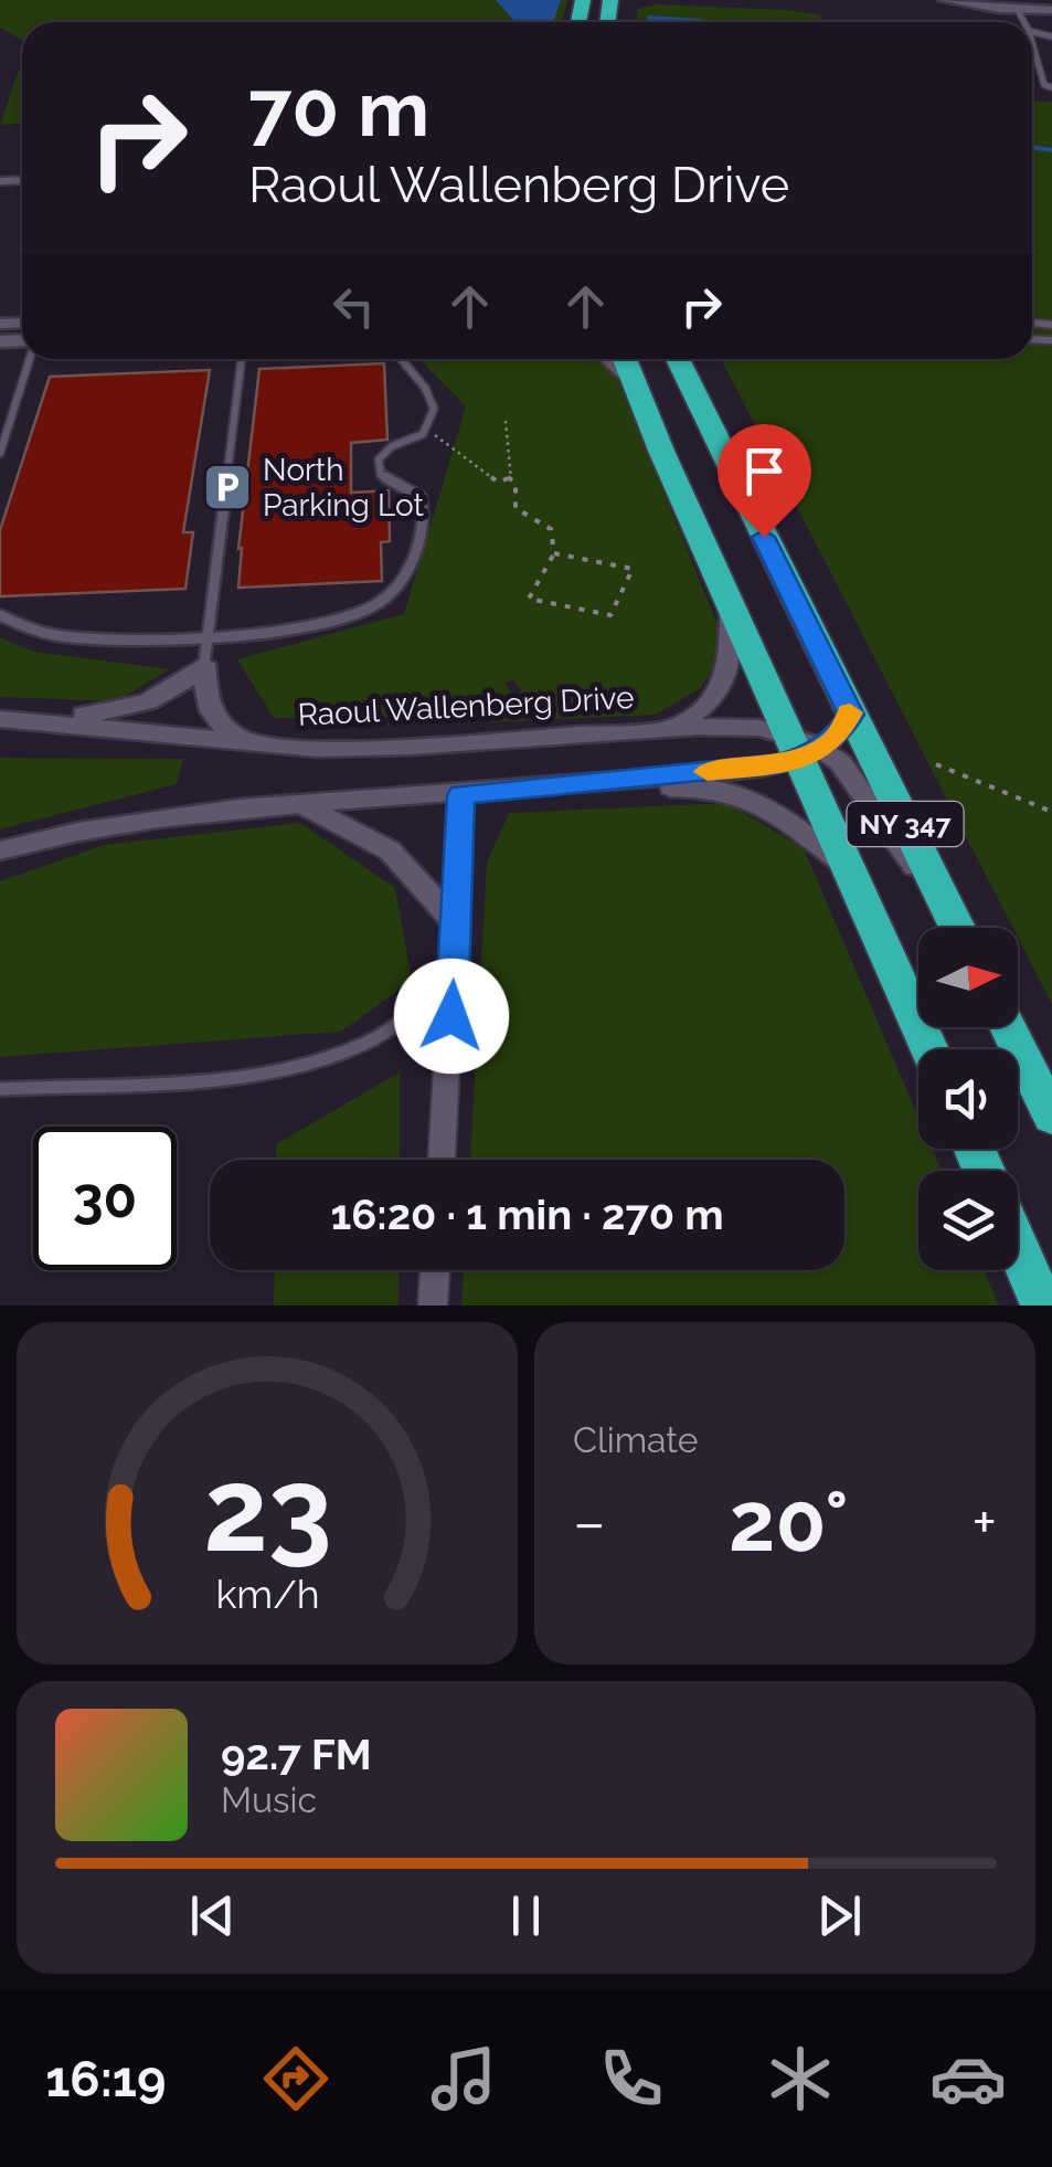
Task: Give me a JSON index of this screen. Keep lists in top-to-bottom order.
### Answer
{
  "streets": {
    "highway": ["NY 347"],
    "street": ["Raoul Wallenberg Drive"]
  },
  "crossings": [
    ["Raoul Wallenberg Drive", "NY 347"]
  ],
  "places": {
    "parking": ["North Parking Lot"]
  },
  "north": "right",
  "page": {
    "turn": ["70 m", "Raoul Wallenberg Drive"],
    "limit": "30",
    "trip": "16:20 · 1 min · 270 m",
    "tile": "Climate",
    "heat": ["−", "20°", "+"],
    "song": ["92.7 FM", "Music"],
    "tabs": "16:19",
    "gauge": ["23", "km/h"]
  }
}
